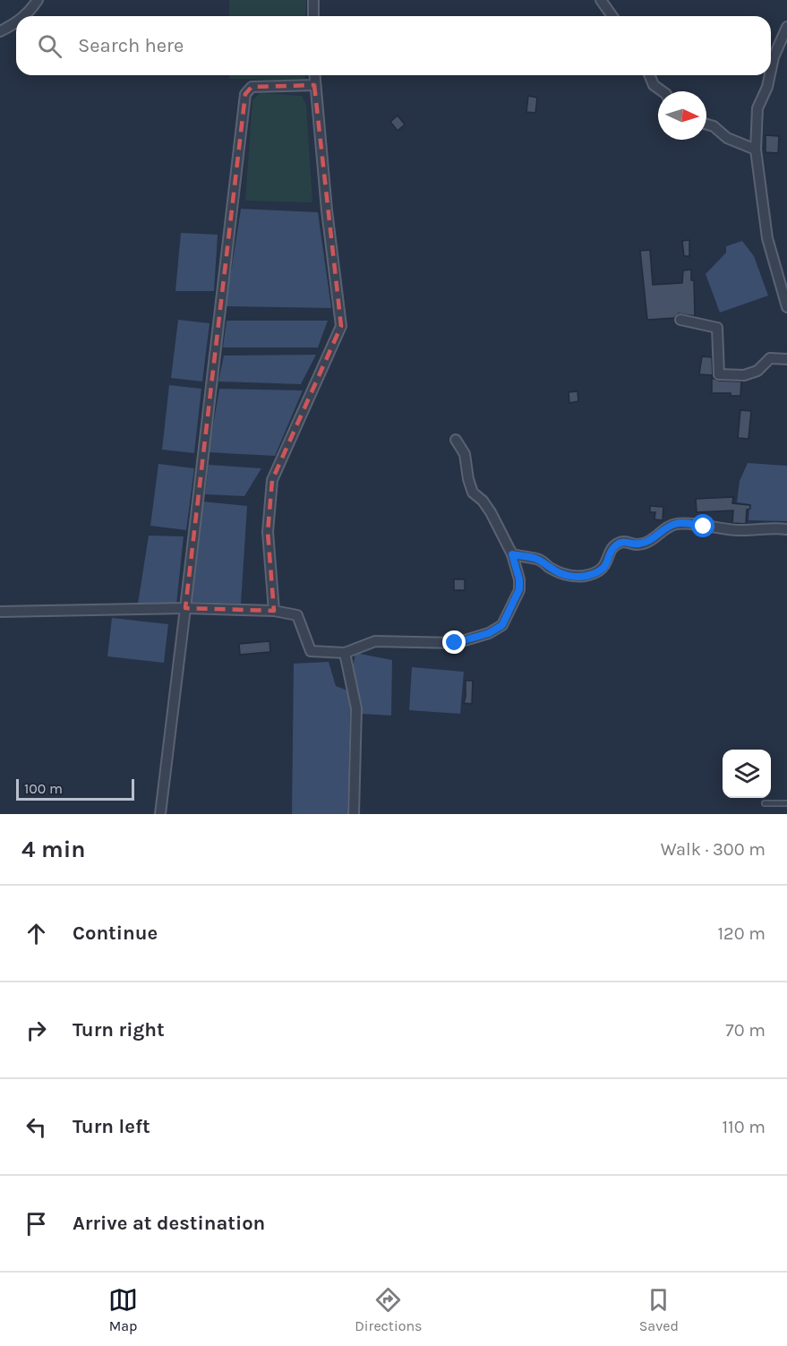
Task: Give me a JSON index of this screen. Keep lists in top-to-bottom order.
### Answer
{
  "scale_bar": "100 m",
  "north": "right",
  "page": {
    "search": "Search here",
    "scale": "100 m",
    "heading": ["4 min", "Walk · 300 m"],
    "list": [
      ["Continue", "120 m"],
      ["Turn right", "70 m"],
      ["Turn left", "110 m"],
      "Arrive at destination"
    ],
    "nav": ["Map", "Directions", "Saved"]
  }
}
